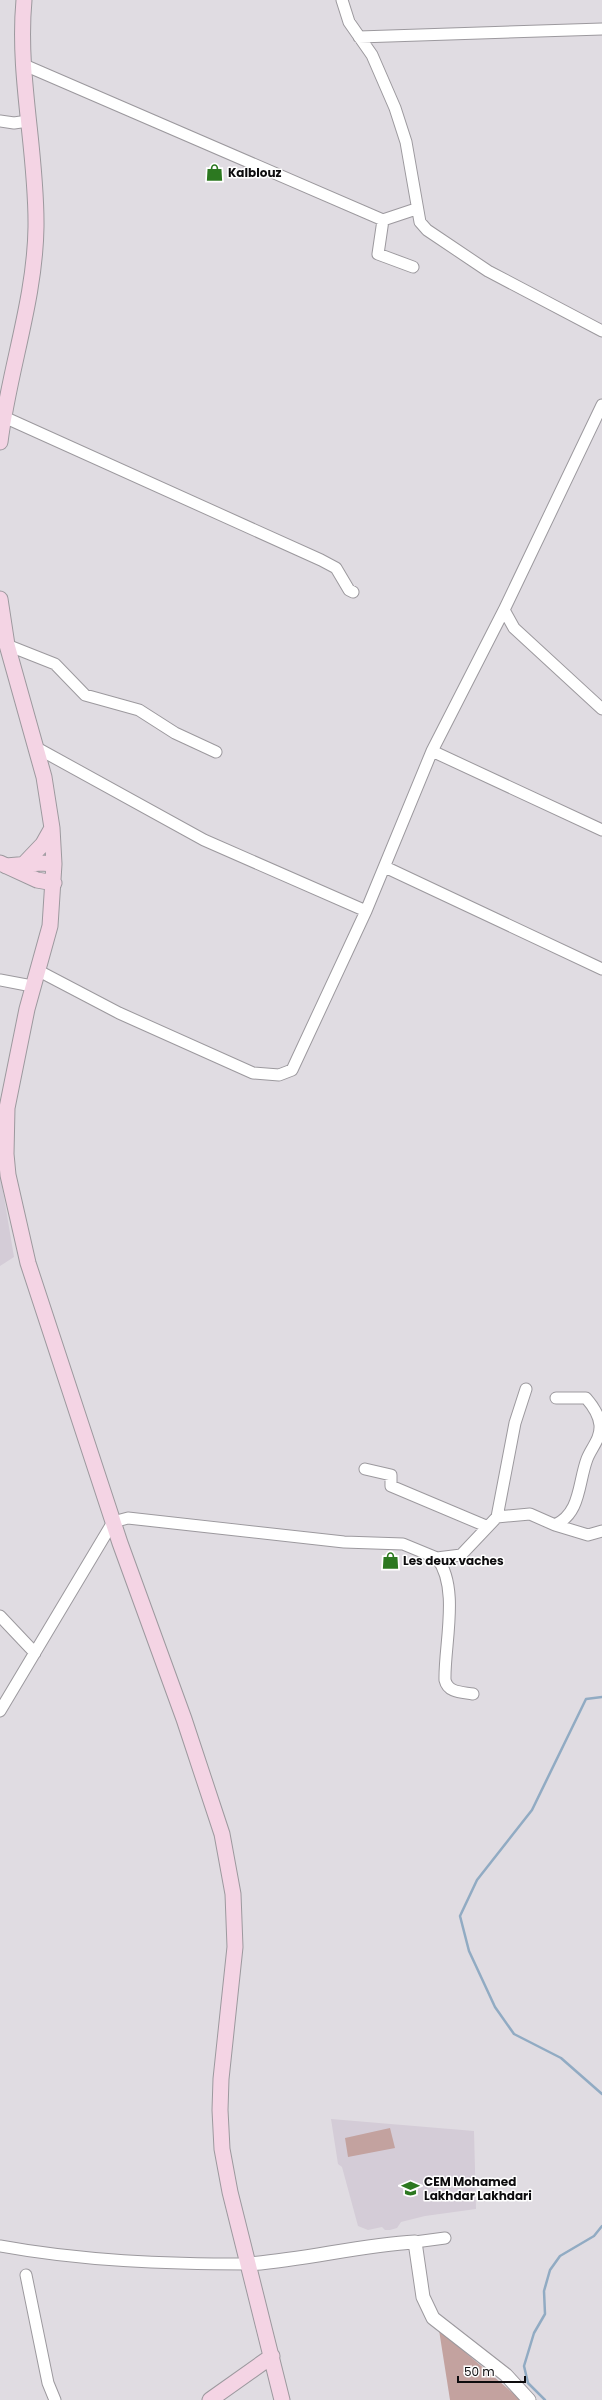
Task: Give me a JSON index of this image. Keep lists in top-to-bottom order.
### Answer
{
  "places": {
    "shop": ["Kalblouz", "Les deux vaches"],
    "school or university": ["CEM Mohamed Lakhdar Lakhdari"]
  },
  "scale_bar": "50 m"
}
